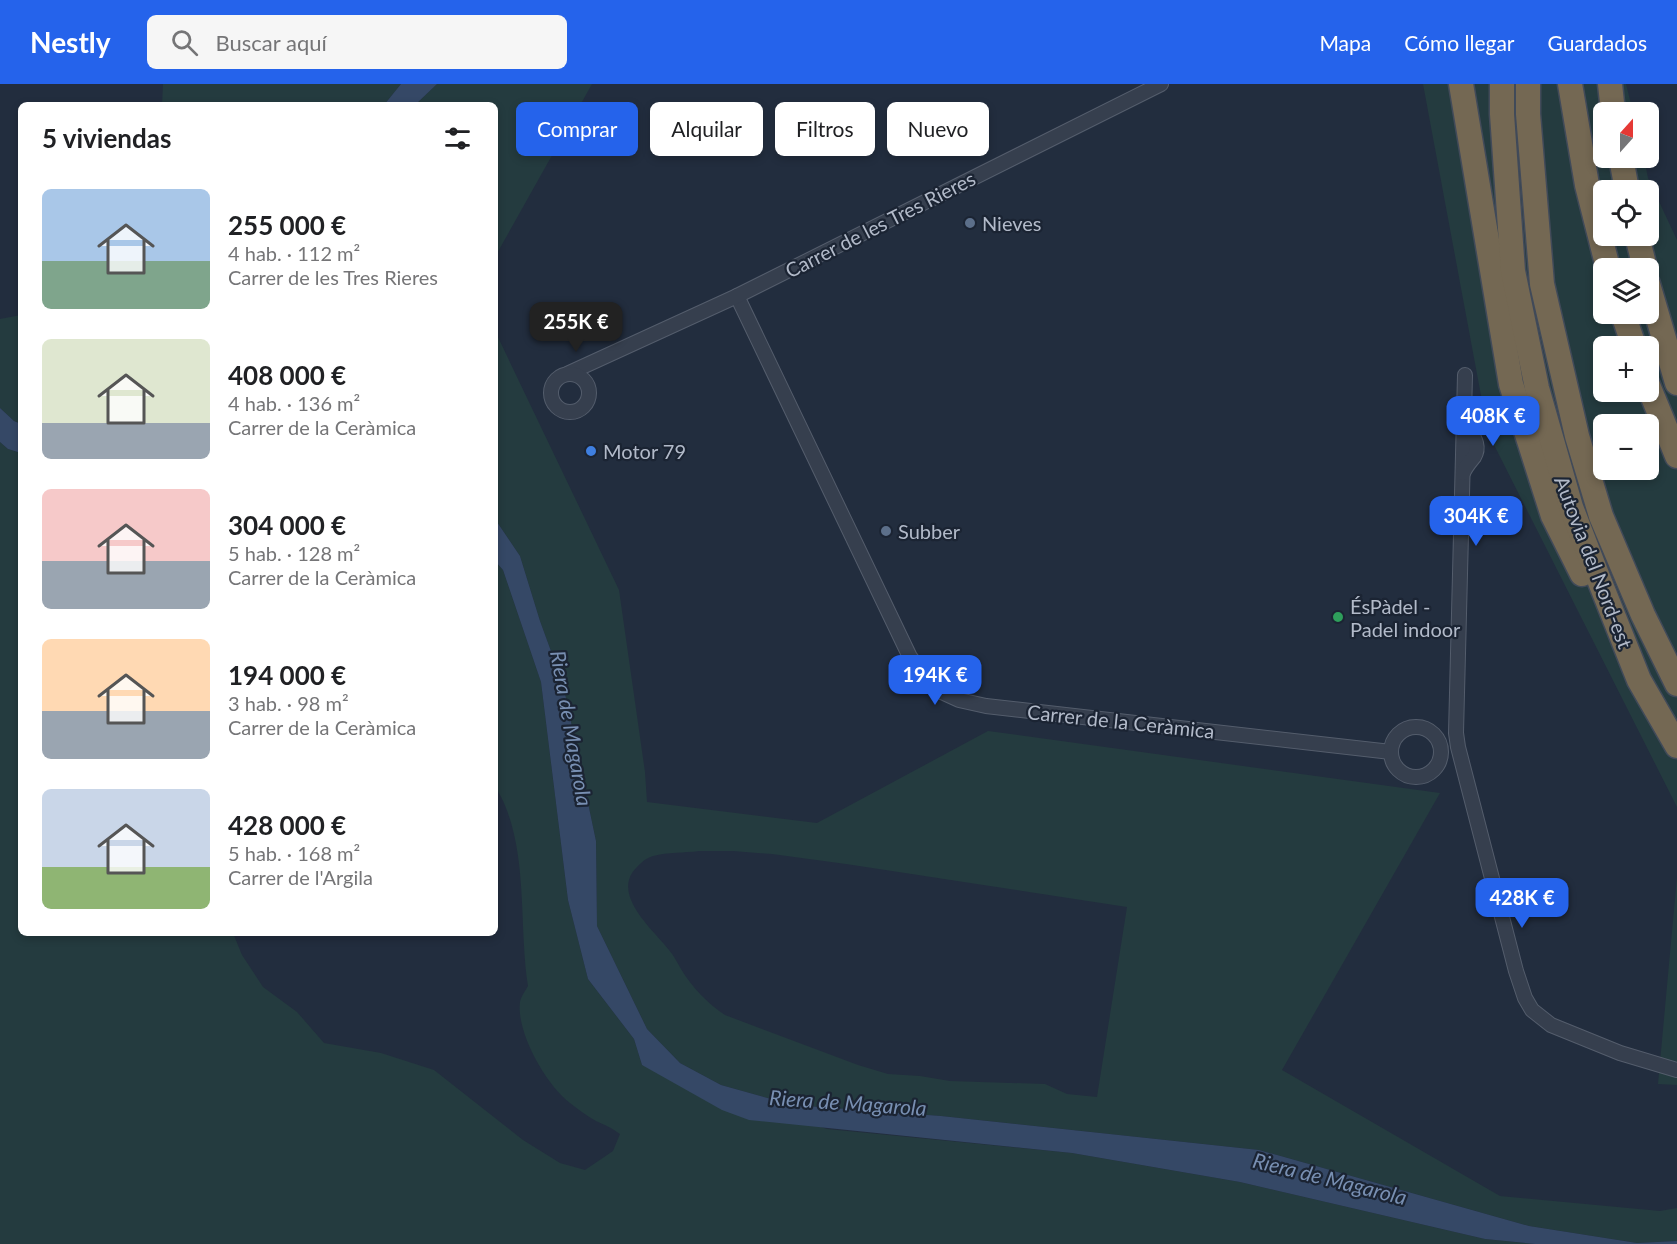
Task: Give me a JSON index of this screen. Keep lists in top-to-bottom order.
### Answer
{
  "streets": {
    "highway": ["Autovia del Nord-est"],
    "street": ["Carrer de les Tres Rieres", "Carrer de la Ceràmica"]
  },
  "crossings": [
    ["Carrer de les Tres Rieres", "Carrer de la Ceràmica"]
  ],
  "water": ["Riera de Magarola"],
  "places": [
    "Nieves",
    "Motor 79",
    "Subber",
    "ÉsPàdel - Padel indoor"
  ],
  "north": "top",
  "page": {
    "header": "Nestly",
    "search": "Buscar aquí",
    "nav": ["Mapa", "Cómo llegar", "Guardados"],
    "map_buttons": ["+", "−"],
    "chip": [
      "Comprar",
      "Alquilar",
      "Filtros",
      "Nuevo"
    ],
    "heading": "5 viviendas",
    "list": [
      {
        "name": "255 000 €",
        "note": "4 hab. · 112 m² · Carrer de les Tres Rieres"
      },
      {
        "name": "408 000 €",
        "note": "4 hab. · 136 m² · Carrer de la Ceràmica"
      },
      {
        "name": "304 000 €",
        "note": "5 hab. · 128 m² · Carrer de la Ceràmica"
      },
      {
        "name": "194 000 €",
        "note": "3 hab. · 98 m² · Carrer de la Ceràmica"
      },
      {
        "name": "428 000 €",
        "note": "5 hab. · 168 m² · Carrer de l'Argila"
      }
    ],
    "price": [
      "255K €",
      "408K €",
      "304K €",
      "194K €",
      "428K €"
    ]
  }
}
